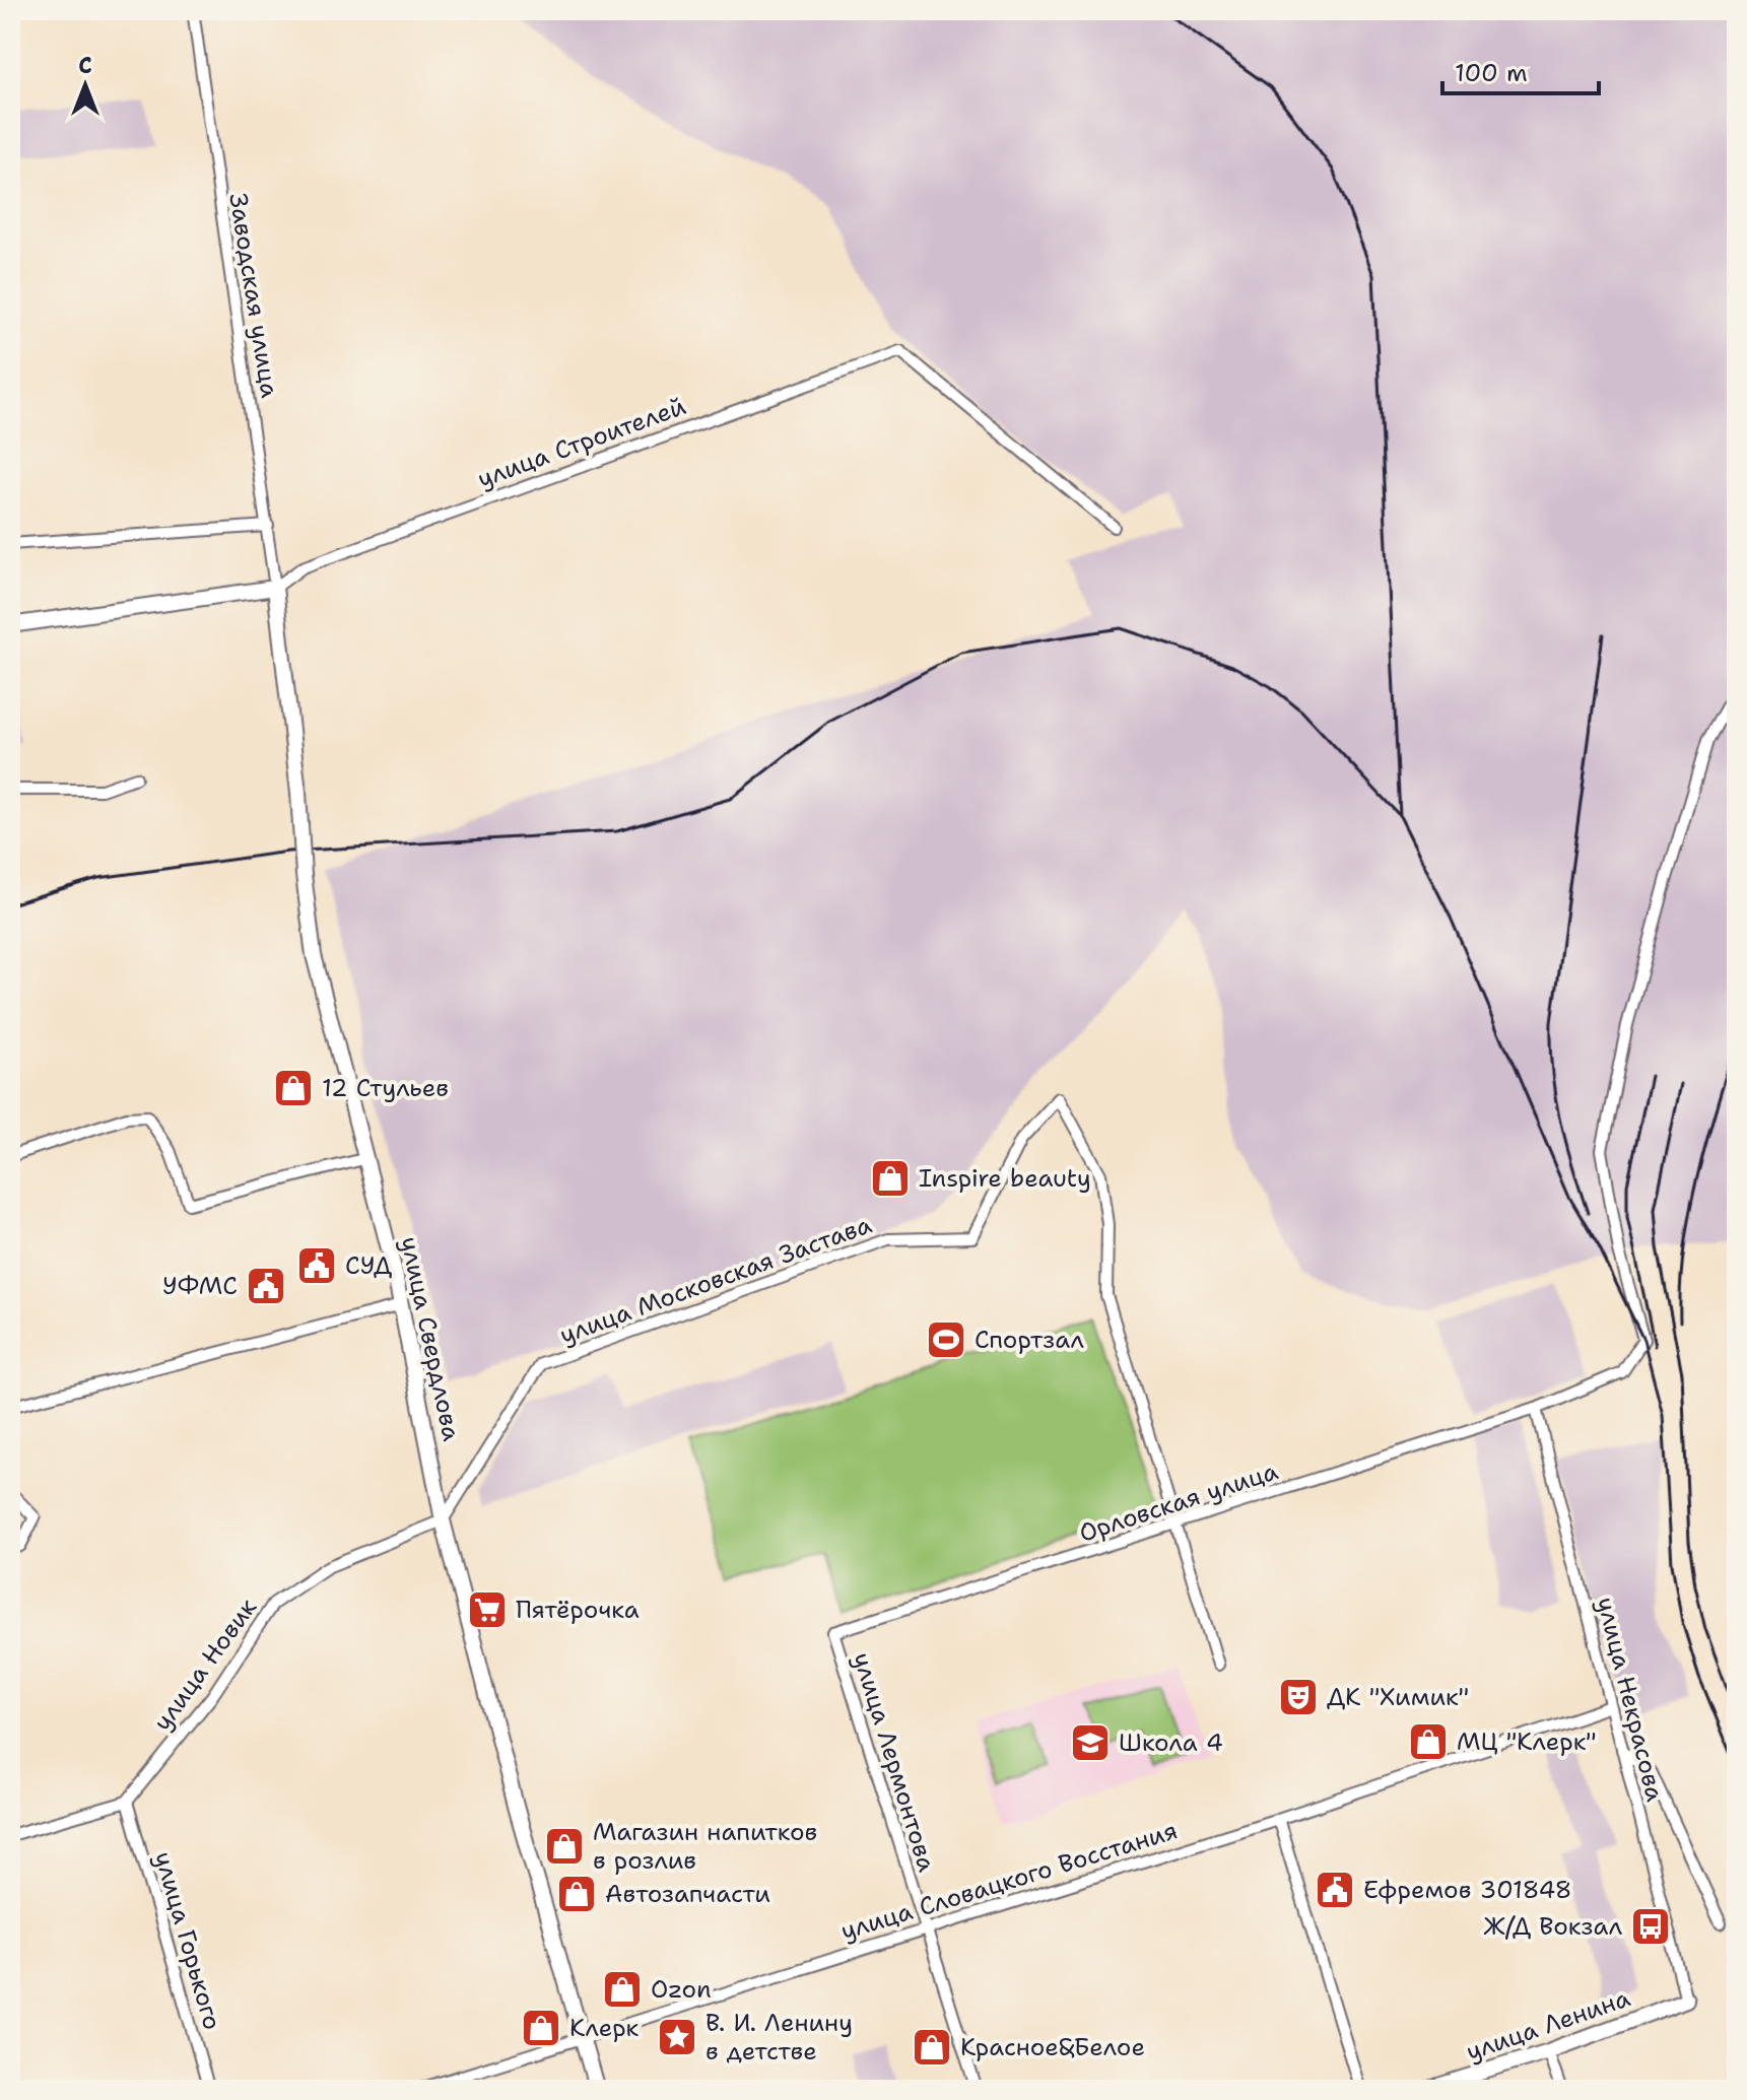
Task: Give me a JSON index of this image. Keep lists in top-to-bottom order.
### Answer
{
  "streets": {
    "main road": ["улица Строителей", "улица Свердлова", "улица Ленина"],
    "street": [
      "Заводская улица",
      "улица Московская Застава",
      "Орловская улица",
      "улица Новик",
      "улица Некрасова",
      "улица Лермонтова",
      "улица Словацкого Восстания",
      "улица Горького"
    ]
  },
  "crossings": [
    ["Заводская улица", "улица Строителей"],
    ["Заводская улица", "улица Свердлова"],
    ["улица Строителей", "улица Свердлова"],
    ["улица Московская Застава", "улица Свердлова"],
    ["улица Московская Застава", "Орловская улица"],
    ["улица Московская Застава", "улица Новик"],
    ["улица Свердлова", "улица Новик"],
    ["улица Свердлова", "улица Словацкого Восстания"],
    ["Орловская улица", "улица Некрасова"],
    ["Орловская улица", "улица Лермонтова"],
    ["улица Новик", "улица Горького"],
    ["улица Некрасова", "улица Словацкого Восстания"],
    ["улица Некрасова", "улица Ленина"],
    ["улица Лермонтова", "улица Словацкого Восстания"]
  ],
  "places": {
    "shop": [
      "12 Стульев",
      "Inspire beauty",
      "МЦ \"Клерк\"",
      "Магазин напитков в розлив",
      "Автозапчасти",
      "Ozon",
      "Клерк",
      "Красное&Белое"
    ],
    "public building": ["СУД", "УФМС", "Ефремов 301848"],
    "sports": ["Спортзал"],
    "supermarket": ["Пятёрочка"],
    "theatre": ["ДК \"Химик\""],
    "school or university": ["Школа 4"],
    "bus stop": ["Ж/Д Вокзал"],
    "place": ["В. И. Ленину в детстве"]
  },
  "scale_bar": "100 m",
  "north": "top"
}
